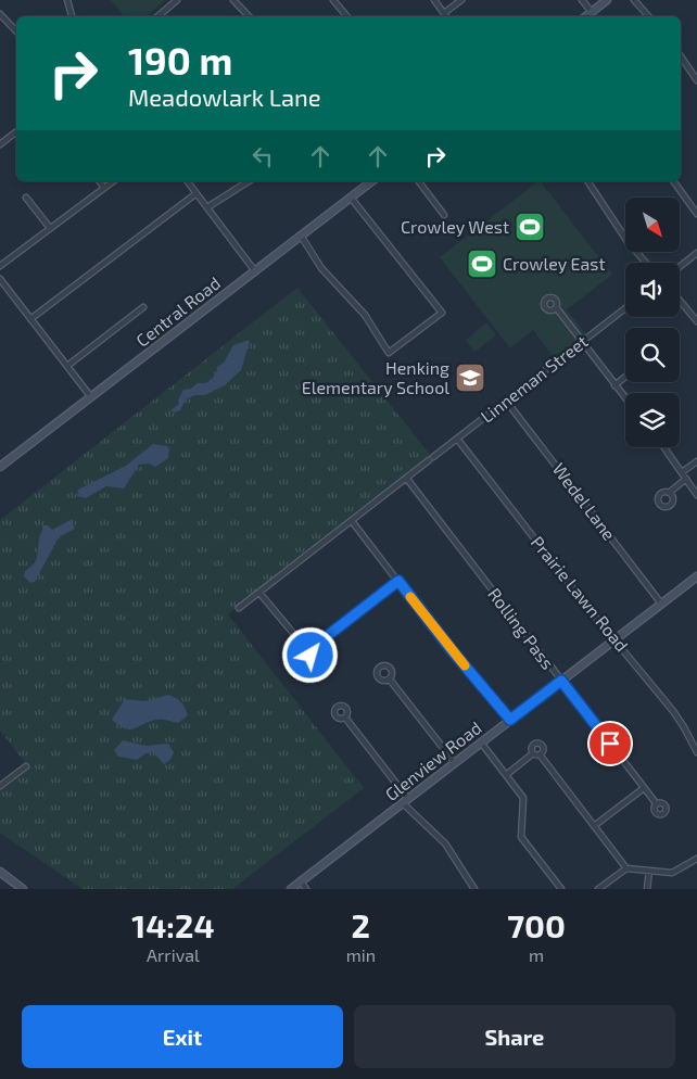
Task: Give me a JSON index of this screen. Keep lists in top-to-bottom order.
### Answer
{
  "streets": {
    "main road": ["Central Road", "Glenview Road"],
    "street": [
      "Linneman Street",
      "Wedel Lane",
      "Prairie Lawn Road",
      "Rolling Pass"
    ]
  },
  "crossings": [
    ["Linneman Street", "Wedel Lane"],
    ["Linneman Street", "Prairie Lawn Road"],
    ["Linneman Street", "Rolling Pass"],
    ["Wedel Lane", "Glenview Road"],
    ["Prairie Lawn Road", "Glenview Road"],
    ["Rolling Pass", "Glenview Road"]
  ],
  "places": {
    "sports": ["Crowley West", "Crowley East"],
    "school or university": ["Henking Elementary School"]
  },
  "north": "bottom right",
  "page": {
    "turn": ["190 m", "Meadowlark Lane"],
    "eta": [
      "14:24",
      "Arrival",
      "2",
      "min",
      "700",
      "m"
    ],
    "buttons": ["Exit", "Share"]
  }
}
